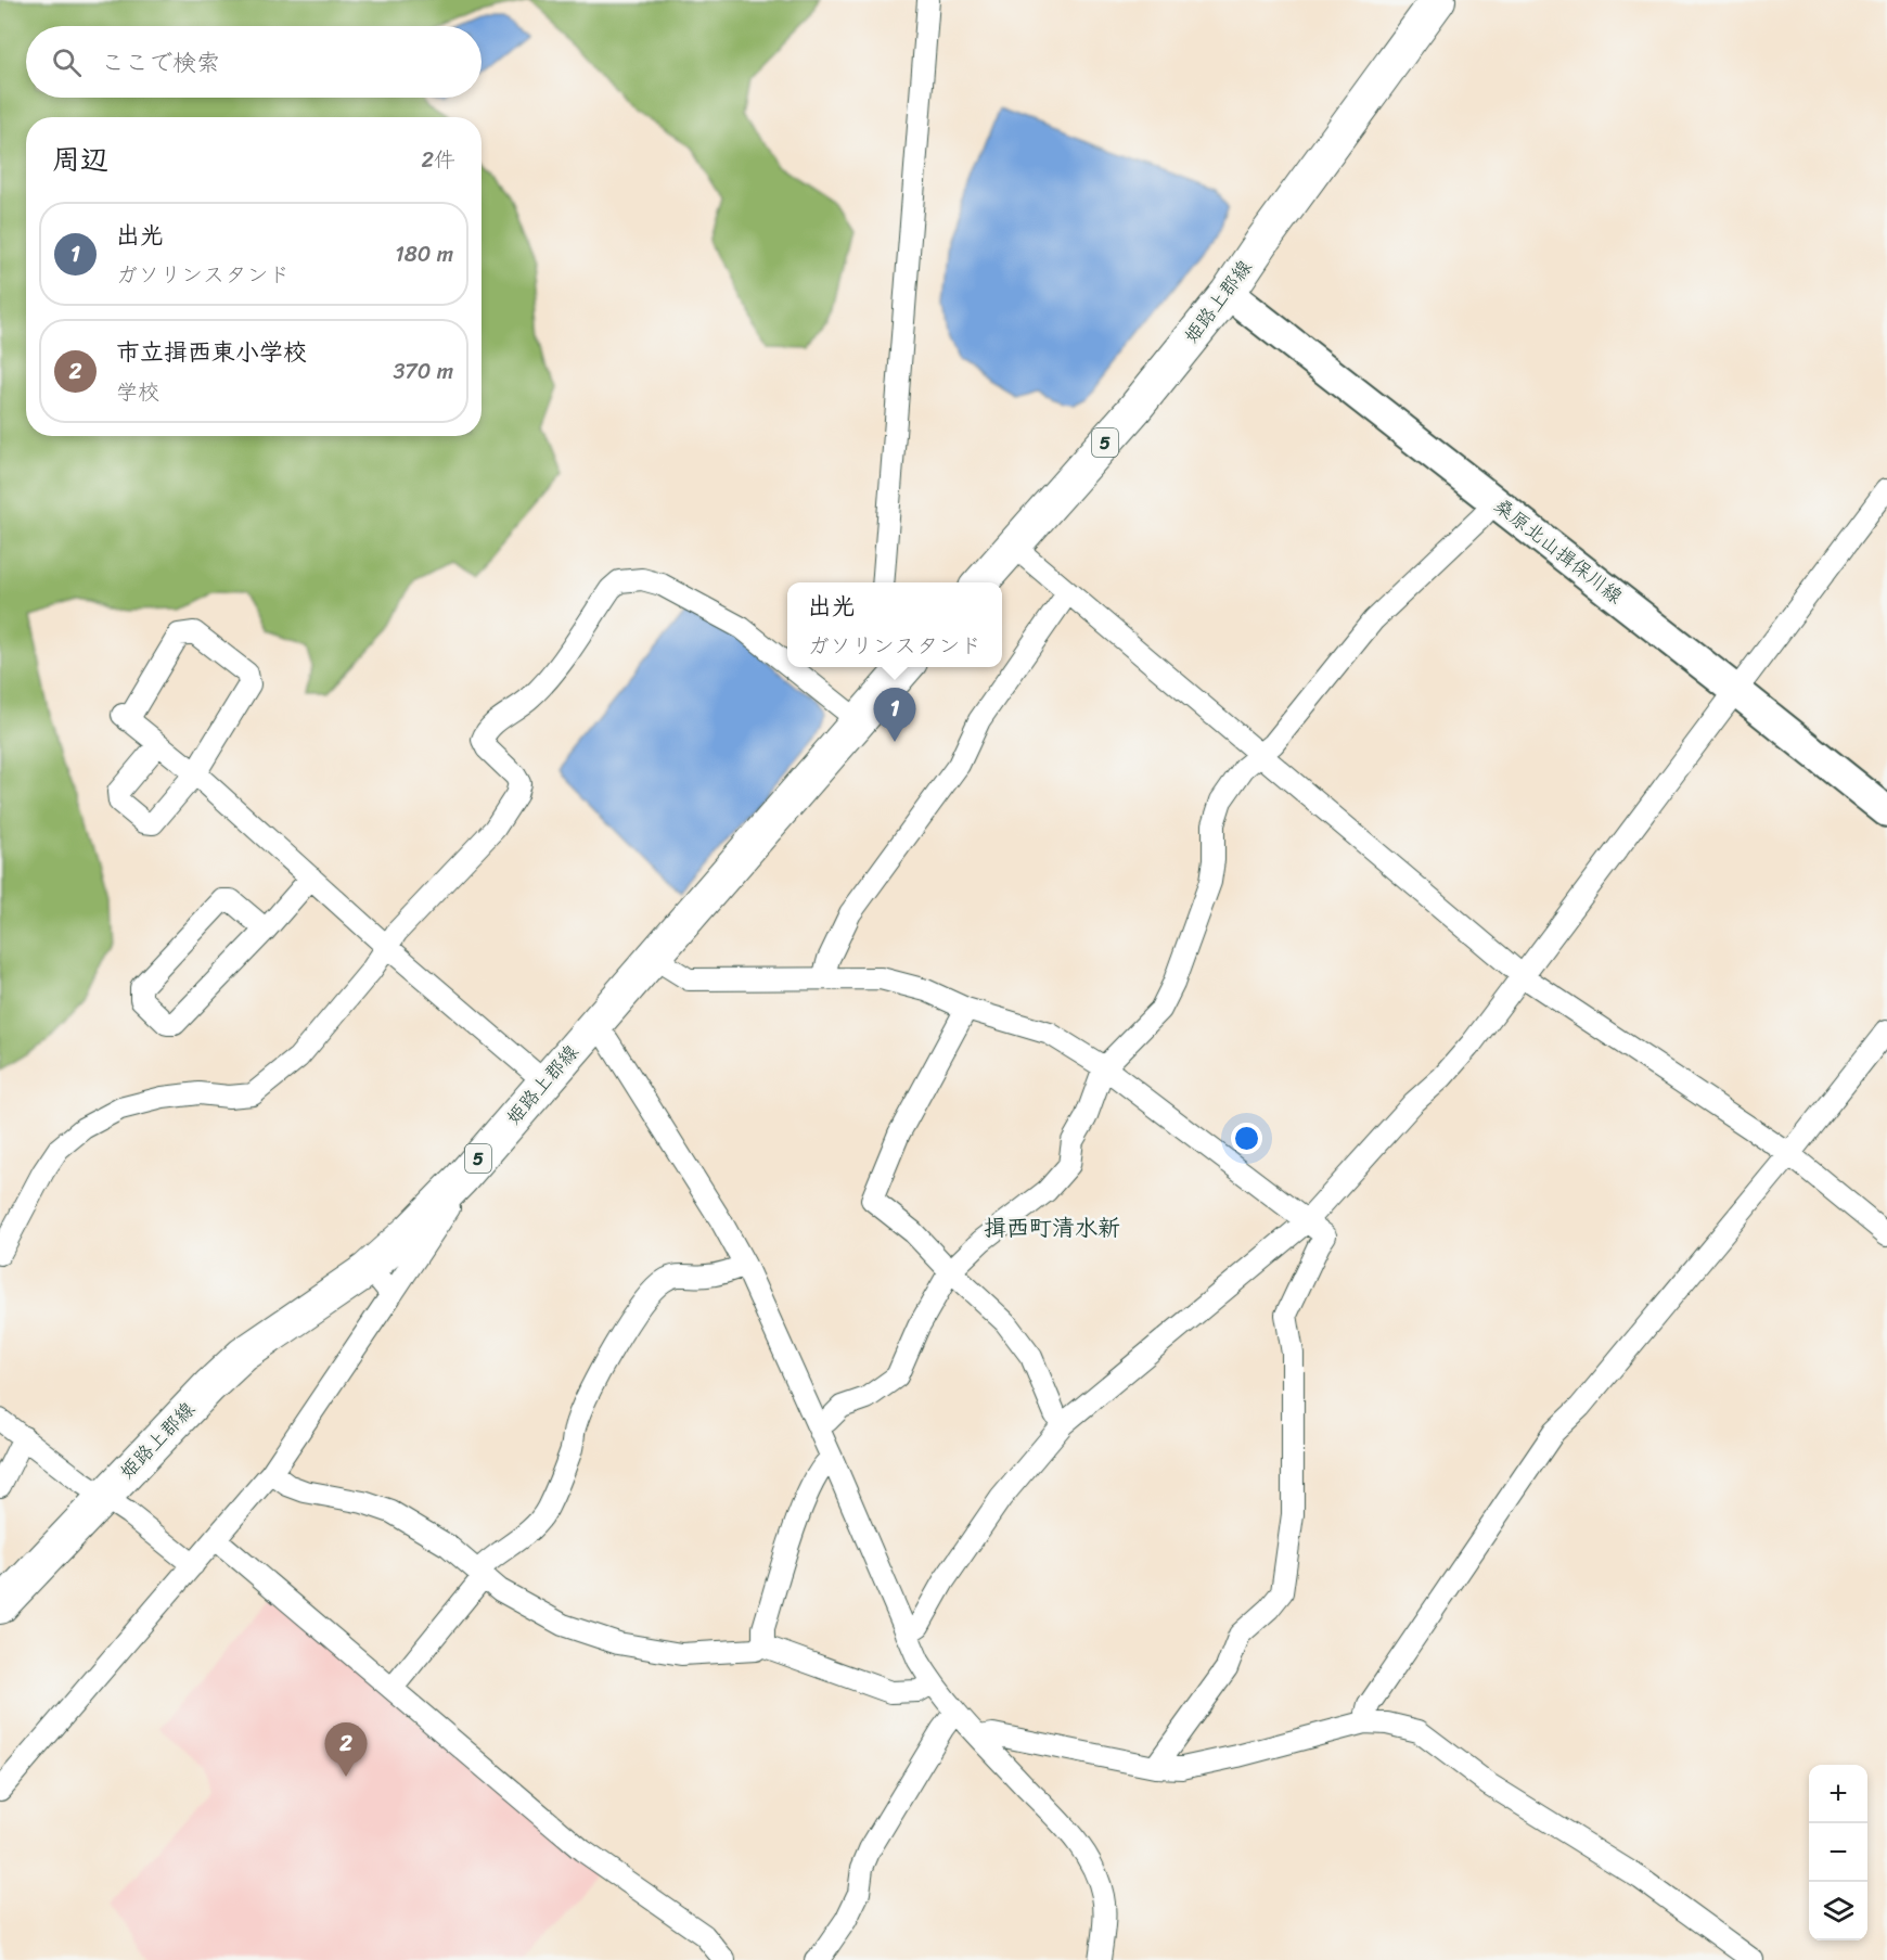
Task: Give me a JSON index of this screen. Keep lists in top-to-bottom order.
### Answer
{
  "streets": {
    "main road": ["姫路上郡線", "5", "桑原北山揖保川線"]
  },
  "crossings": [
    ["姫路上郡線", "桑原北山揖保川線"]
  ],
  "districts": ["揖西町清水新"],
  "page": {
    "search": "ここで検索",
    "heading": ["周辺", "2件"],
    "list": [
      {
        "mark": "1",
        "name": "出光",
        "note": "ガソリンスタンド",
        "value": "180 m"
      },
      {
        "mark": "2",
        "name": "市立揖西東小学校",
        "note": "学校",
        "value": "370 m"
      }
    ],
    "popup": ["出光", "ガソリンスタンド"],
    "pins": ["1", "2"],
    "map_buttons": ["+", "−"]
  }
}
